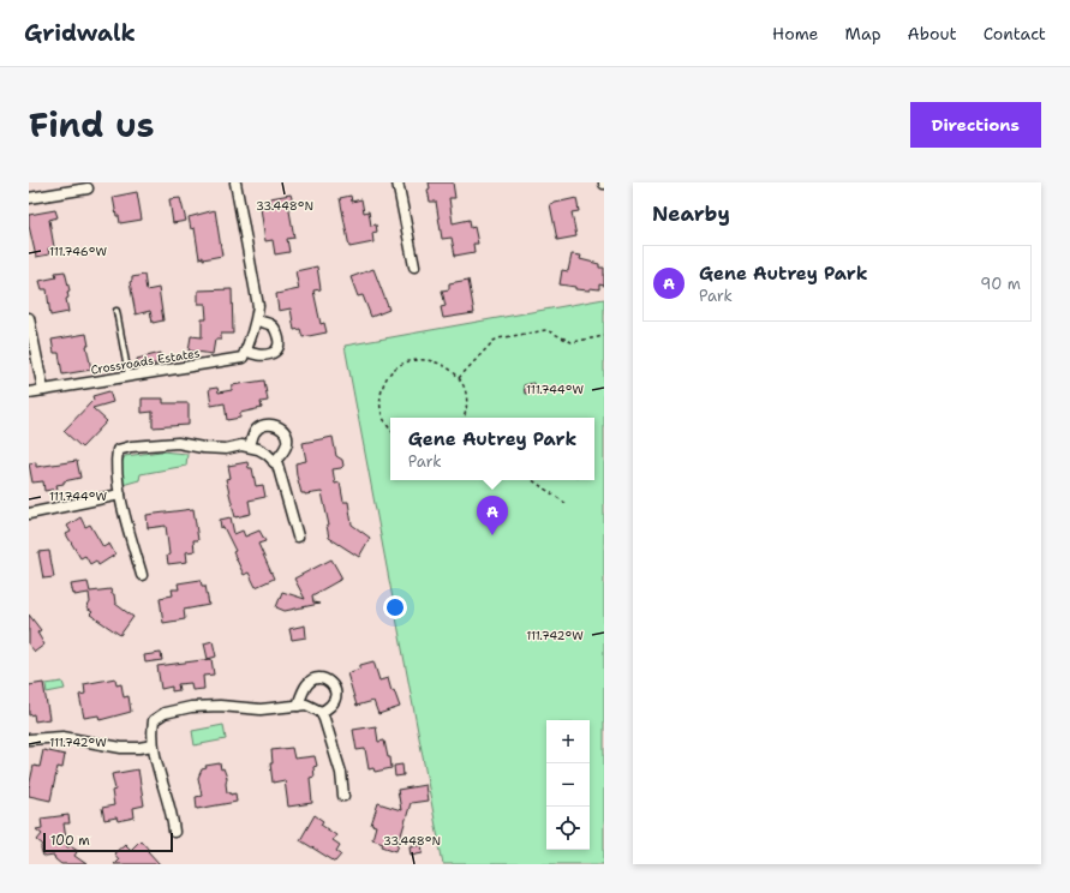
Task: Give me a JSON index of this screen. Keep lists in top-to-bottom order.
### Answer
{
  "streets": {
    "street": ["Crossroads Estates"]
  },
  "scale_bar": "100 m",
  "page": {
    "header": "Gridwalk",
    "nav": [
      "Home",
      "Map",
      "About",
      "Contact"
    ],
    "title": "Find us",
    "buttons": "Directions",
    "heading": "Nearby",
    "list": [
      {
        "mark": "A",
        "name": "Gene Autrey Park",
        "note": "Park",
        "value": "90 m"
      }
    ],
    "popup": ["Gene Autrey Park", "Park"],
    "pins": "A",
    "map_buttons": ["+", "−"],
    "scale": "100 m"
  },
  "coordinates": [
    "33.448°N",
    "111.746°W",
    "111.744°W",
    "111.742°W"
  ]
}
